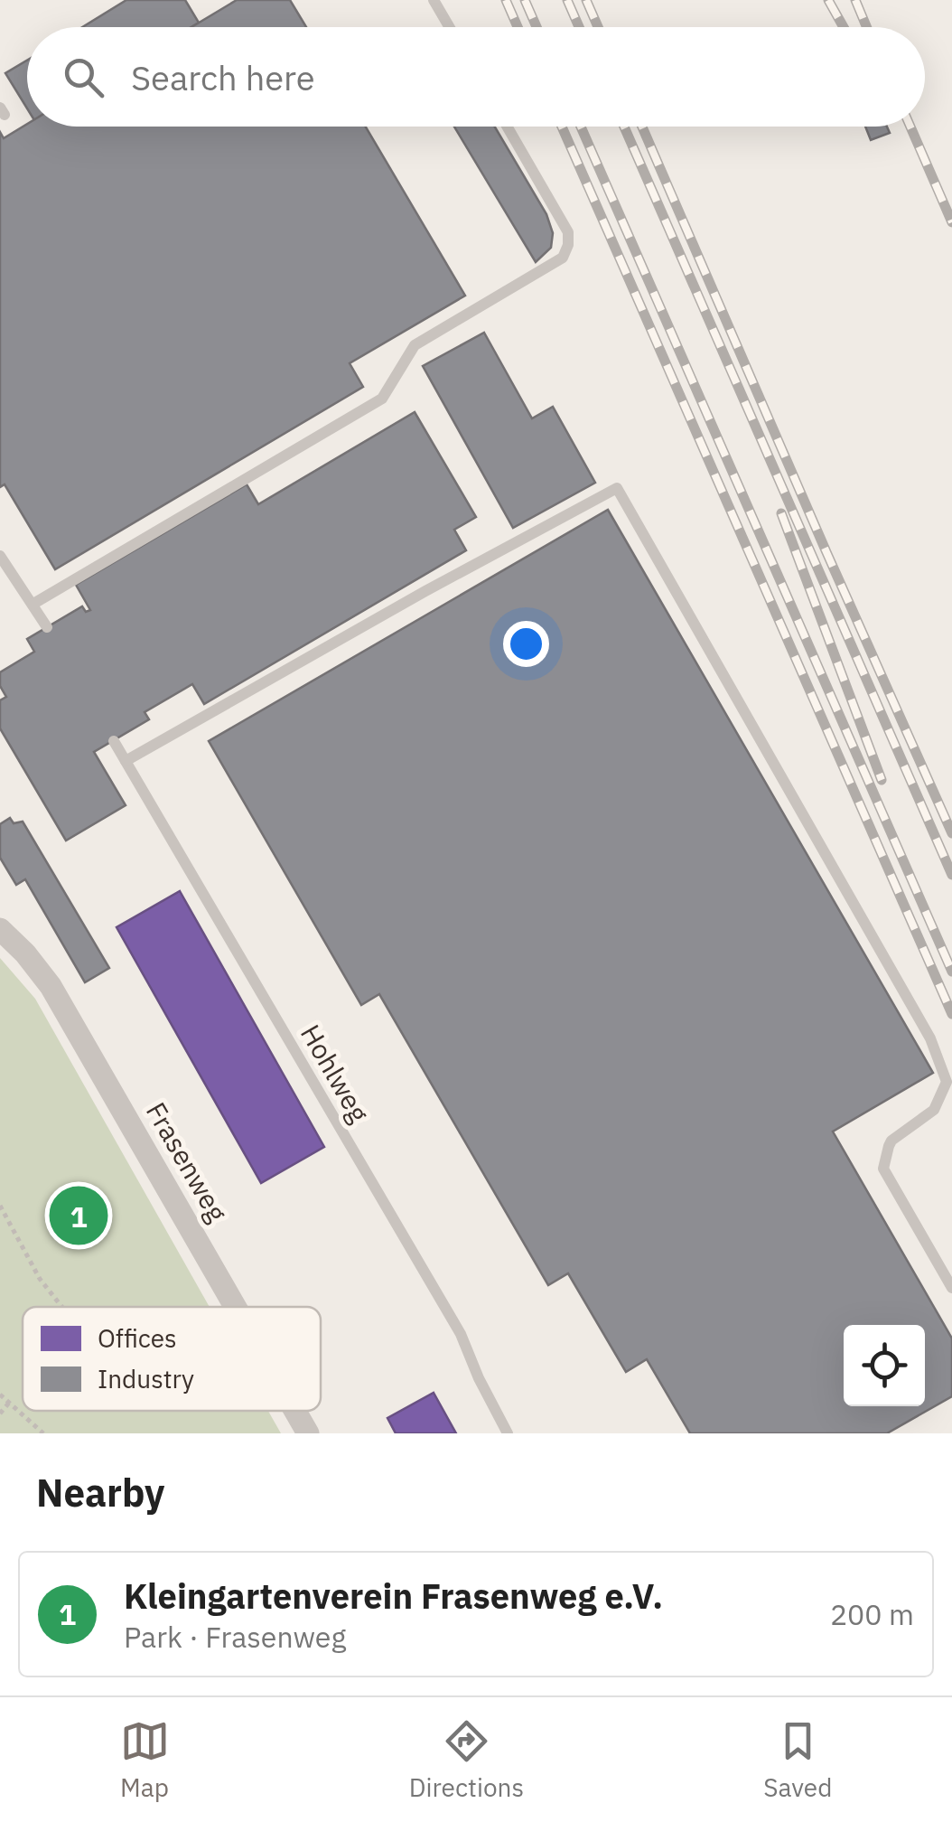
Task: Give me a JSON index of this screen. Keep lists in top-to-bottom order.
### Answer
{
  "streets": {
    "street": ["Frasenweg"],
    "lane": ["Hohlweg"]
  },
  "legend": ["Offices", "Industry"],
  "page": {
    "search": "Search here",
    "pins": "1",
    "heading": "Nearby",
    "list": [
      {
        "mark": "1",
        "name": "Kleingartenverein Frasenweg e.V.",
        "note": "Park · Frasenweg",
        "value": "200 m"
      }
    ],
    "nav": ["Map", "Directions", "Saved"]
  }
}
